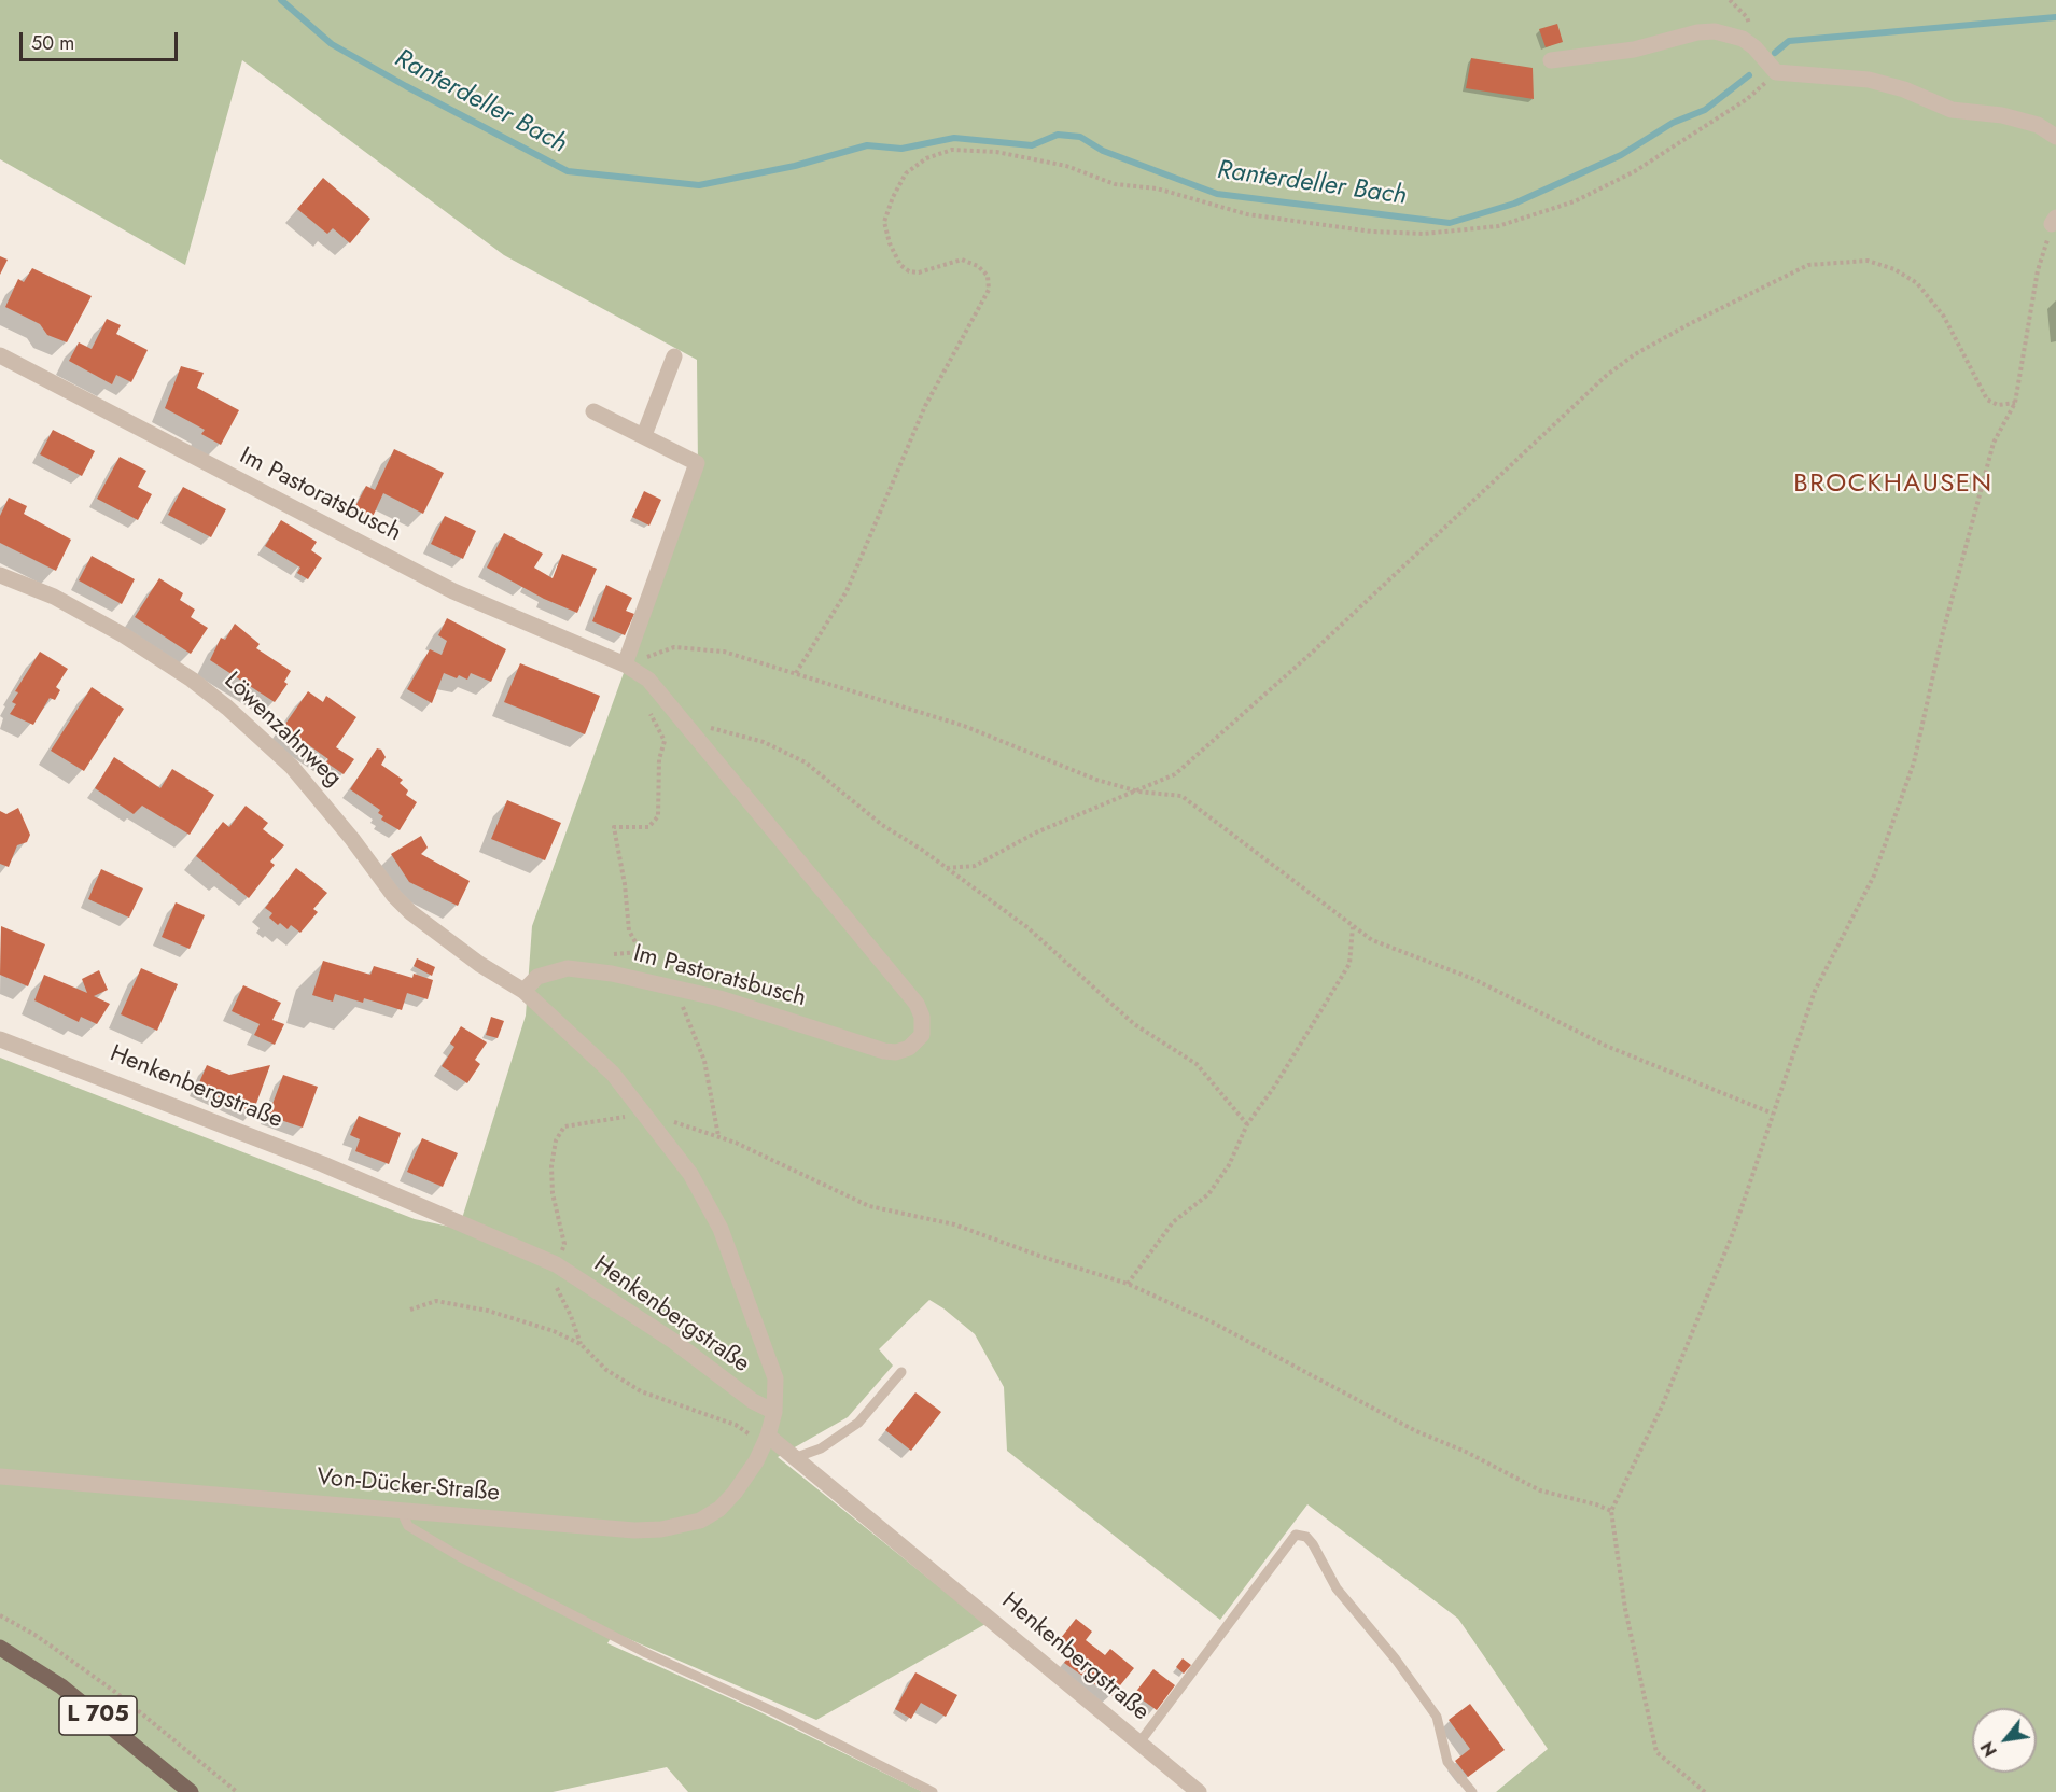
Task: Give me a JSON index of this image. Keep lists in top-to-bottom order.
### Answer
{
  "streets": {
    "main road": ["L 705"],
    "street": [
      "Im Pastoratsbusch",
      "Löwenzahnweg",
      "Henkenbergstraße",
      "Von-Dücker-Straße"
    ]
  },
  "crossings": [
    ["Im Pastoratsbusch", "Löwenzahnweg"],
    ["Henkenbergstraße", "Von-Dücker-Straße"]
  ],
  "districts": ["BROCKHAUSEN"],
  "water": ["Ranterdeller Bach"],
  "scale_bar": "50 m",
  "north": "bottom left"
}
